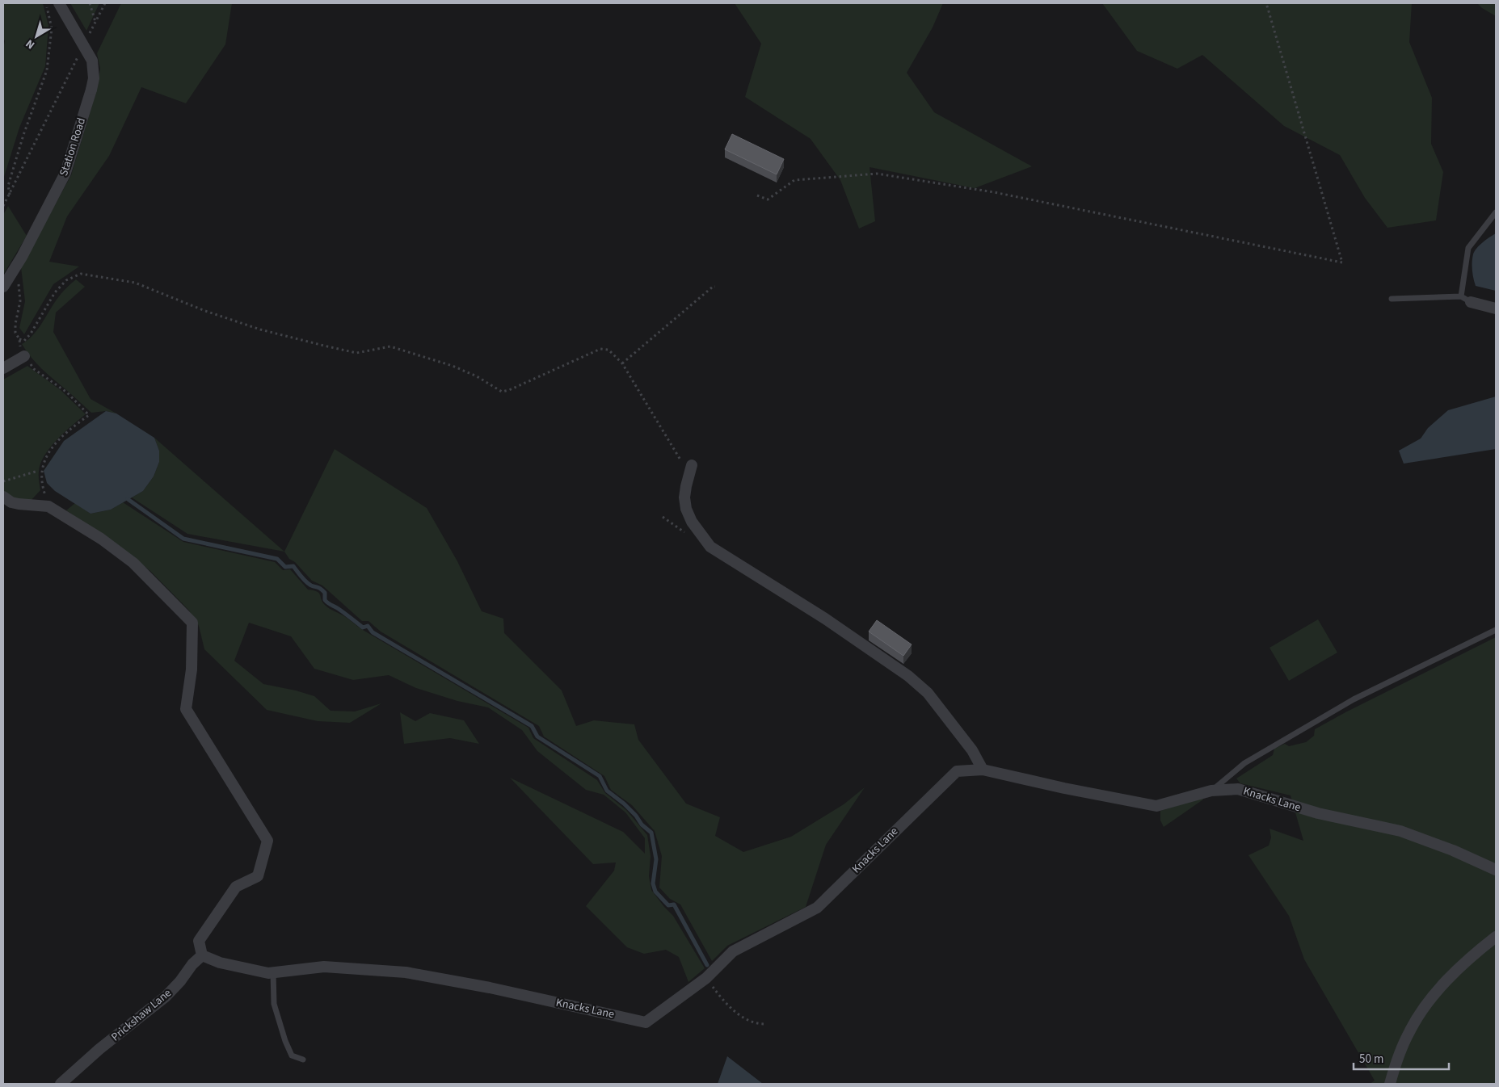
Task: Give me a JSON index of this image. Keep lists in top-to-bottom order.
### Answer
{
  "streets": {
    "street": ["Station Road", "Knacks Lane", "Prickshaw Lane"]
  },
  "scale_bar": "50 m",
  "north": "bottom left"
}
